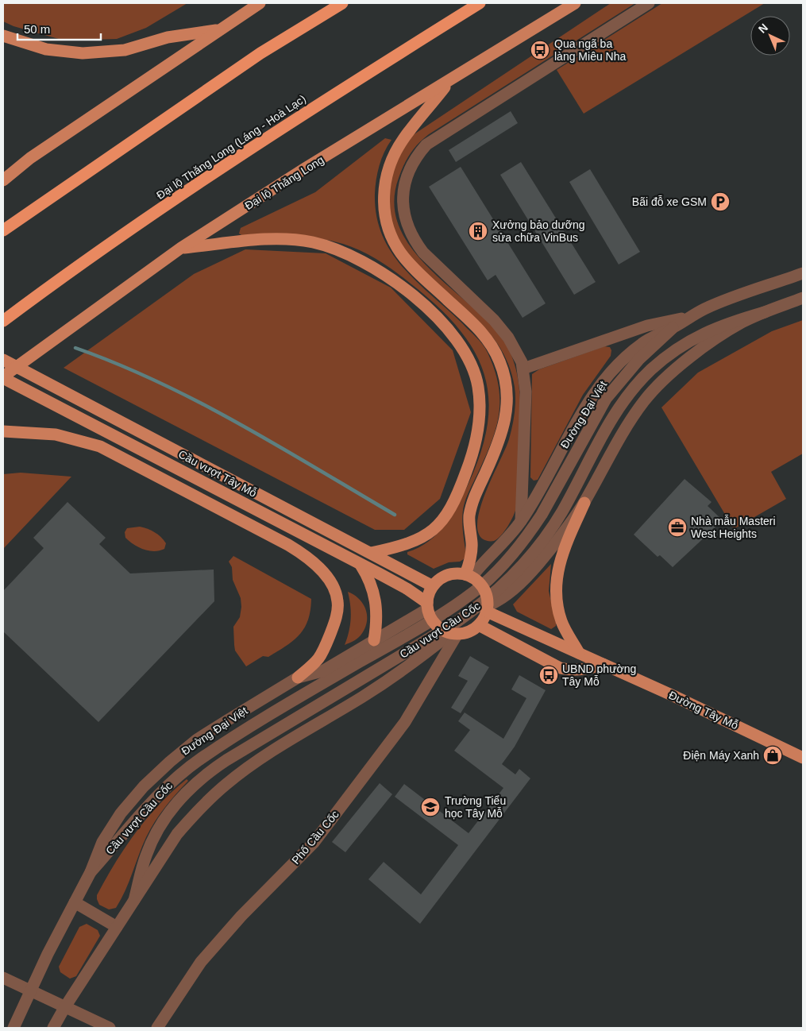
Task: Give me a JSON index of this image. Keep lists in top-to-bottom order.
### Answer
{
  "streets": {
    "highway": ["Đại lộ Thăng Long (Láng - Hoà Lạc)"],
    "main road": ["Đại lộ Thăng Long", "Cầu vượt Tây Mỗ", "Đường Tây Mỗ"],
    "street": ["Đường Đại Việt", "Cầu vượt Cầu Cốc", "Phố Cầu Cốc"]
  },
  "crossings": [
    ["Đại lộ Thăng Long", "Cầu vượt Tây Mỗ"],
    ["Đường Đại Việt", "Cầu vượt Tây Mỗ"],
    ["Đường Đại Việt", "Cầu vượt Cầu Cốc"],
    ["Đường Đại Việt", "Đường Tây Mỗ"],
    ["Đường Đại Việt", "Phố Cầu Cốc"],
    ["Cầu vượt Tây Mỗ", "Đường Tây Mỗ"],
    ["Cầu vượt Tây Mỗ", "Phố Cầu Cốc"],
    ["Đường Tây Mỗ", "Phố Cầu Cốc"]
  ],
  "places": {
    "bus stop": ["Qua ngã ba làng Miêu Nha", "UBND phường Tây Mỗ"],
    "parking": ["Bãi đỗ xe GSM"],
    "building": ["Xưởng bảo dưỡng sửa chữa VinBus"],
    "office": ["Nhà mẫu Masteri West Heights"],
    "shop": ["Điện Máy Xanh"],
    "school or university": ["Trường Tiểu học Tây Mỗ"]
  },
  "scale_bar": "50 m",
  "north": "top left"
}
